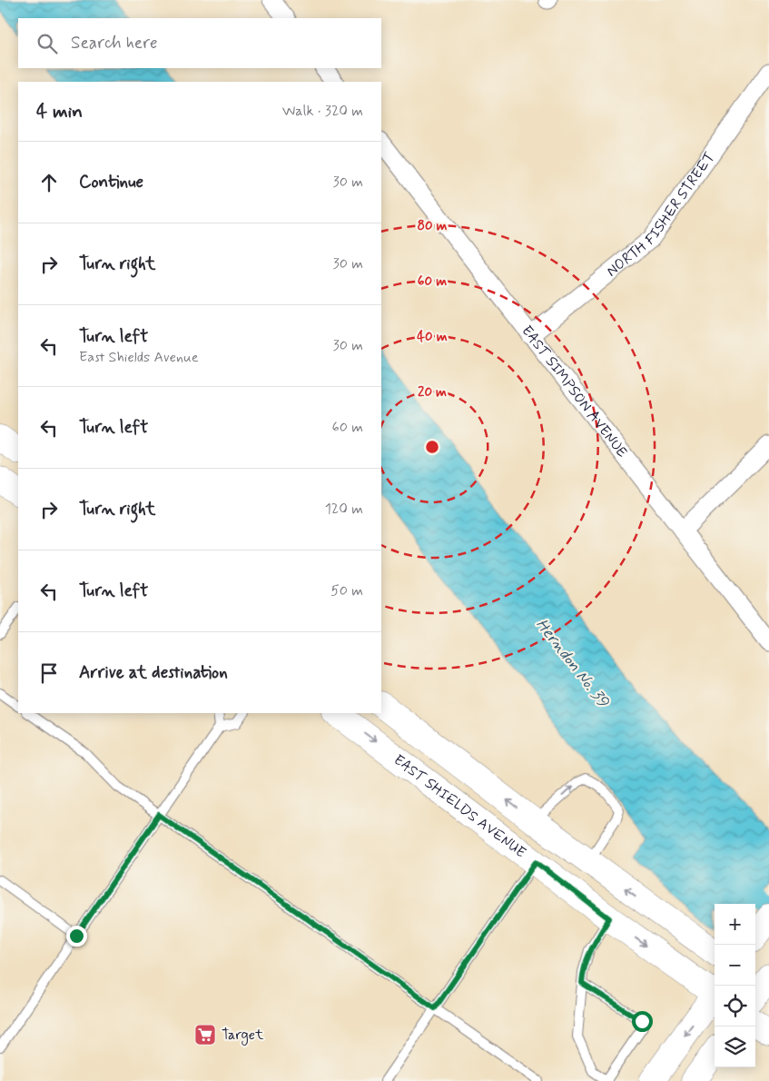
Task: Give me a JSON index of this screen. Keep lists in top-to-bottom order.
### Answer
{
  "streets": {
    "main road": ["EAST SHIELDS AVENUE"],
    "street": ["NORTH FISHER STREET", "EAST SIMPSON AVENUE"]
  },
  "crossings": [
    ["NORTH FISHER STREET", "EAST SIMPSON AVENUE"]
  ],
  "water": ["Herndon No. 39"],
  "places": {
    "supermarket": ["Target"]
  },
  "page": {
    "search": "Search here",
    "heading": ["4 min", "Walk · 320 m"],
    "list": [
      ["Continue", "30 m"],
      ["Turn right", "30 m"],
      ["Turn left", "East Shields Avenue", "30 m"],
      ["Turn left", "60 m"],
      ["Turn right", "120 m"],
      ["Turn left", "50 m"],
      "Arrive at destination"
    ],
    "map_buttons": ["+", "−"]
  },
  "rings": [
    "80 m",
    "60 m",
    "40 m",
    "20 m"
  ]
}
